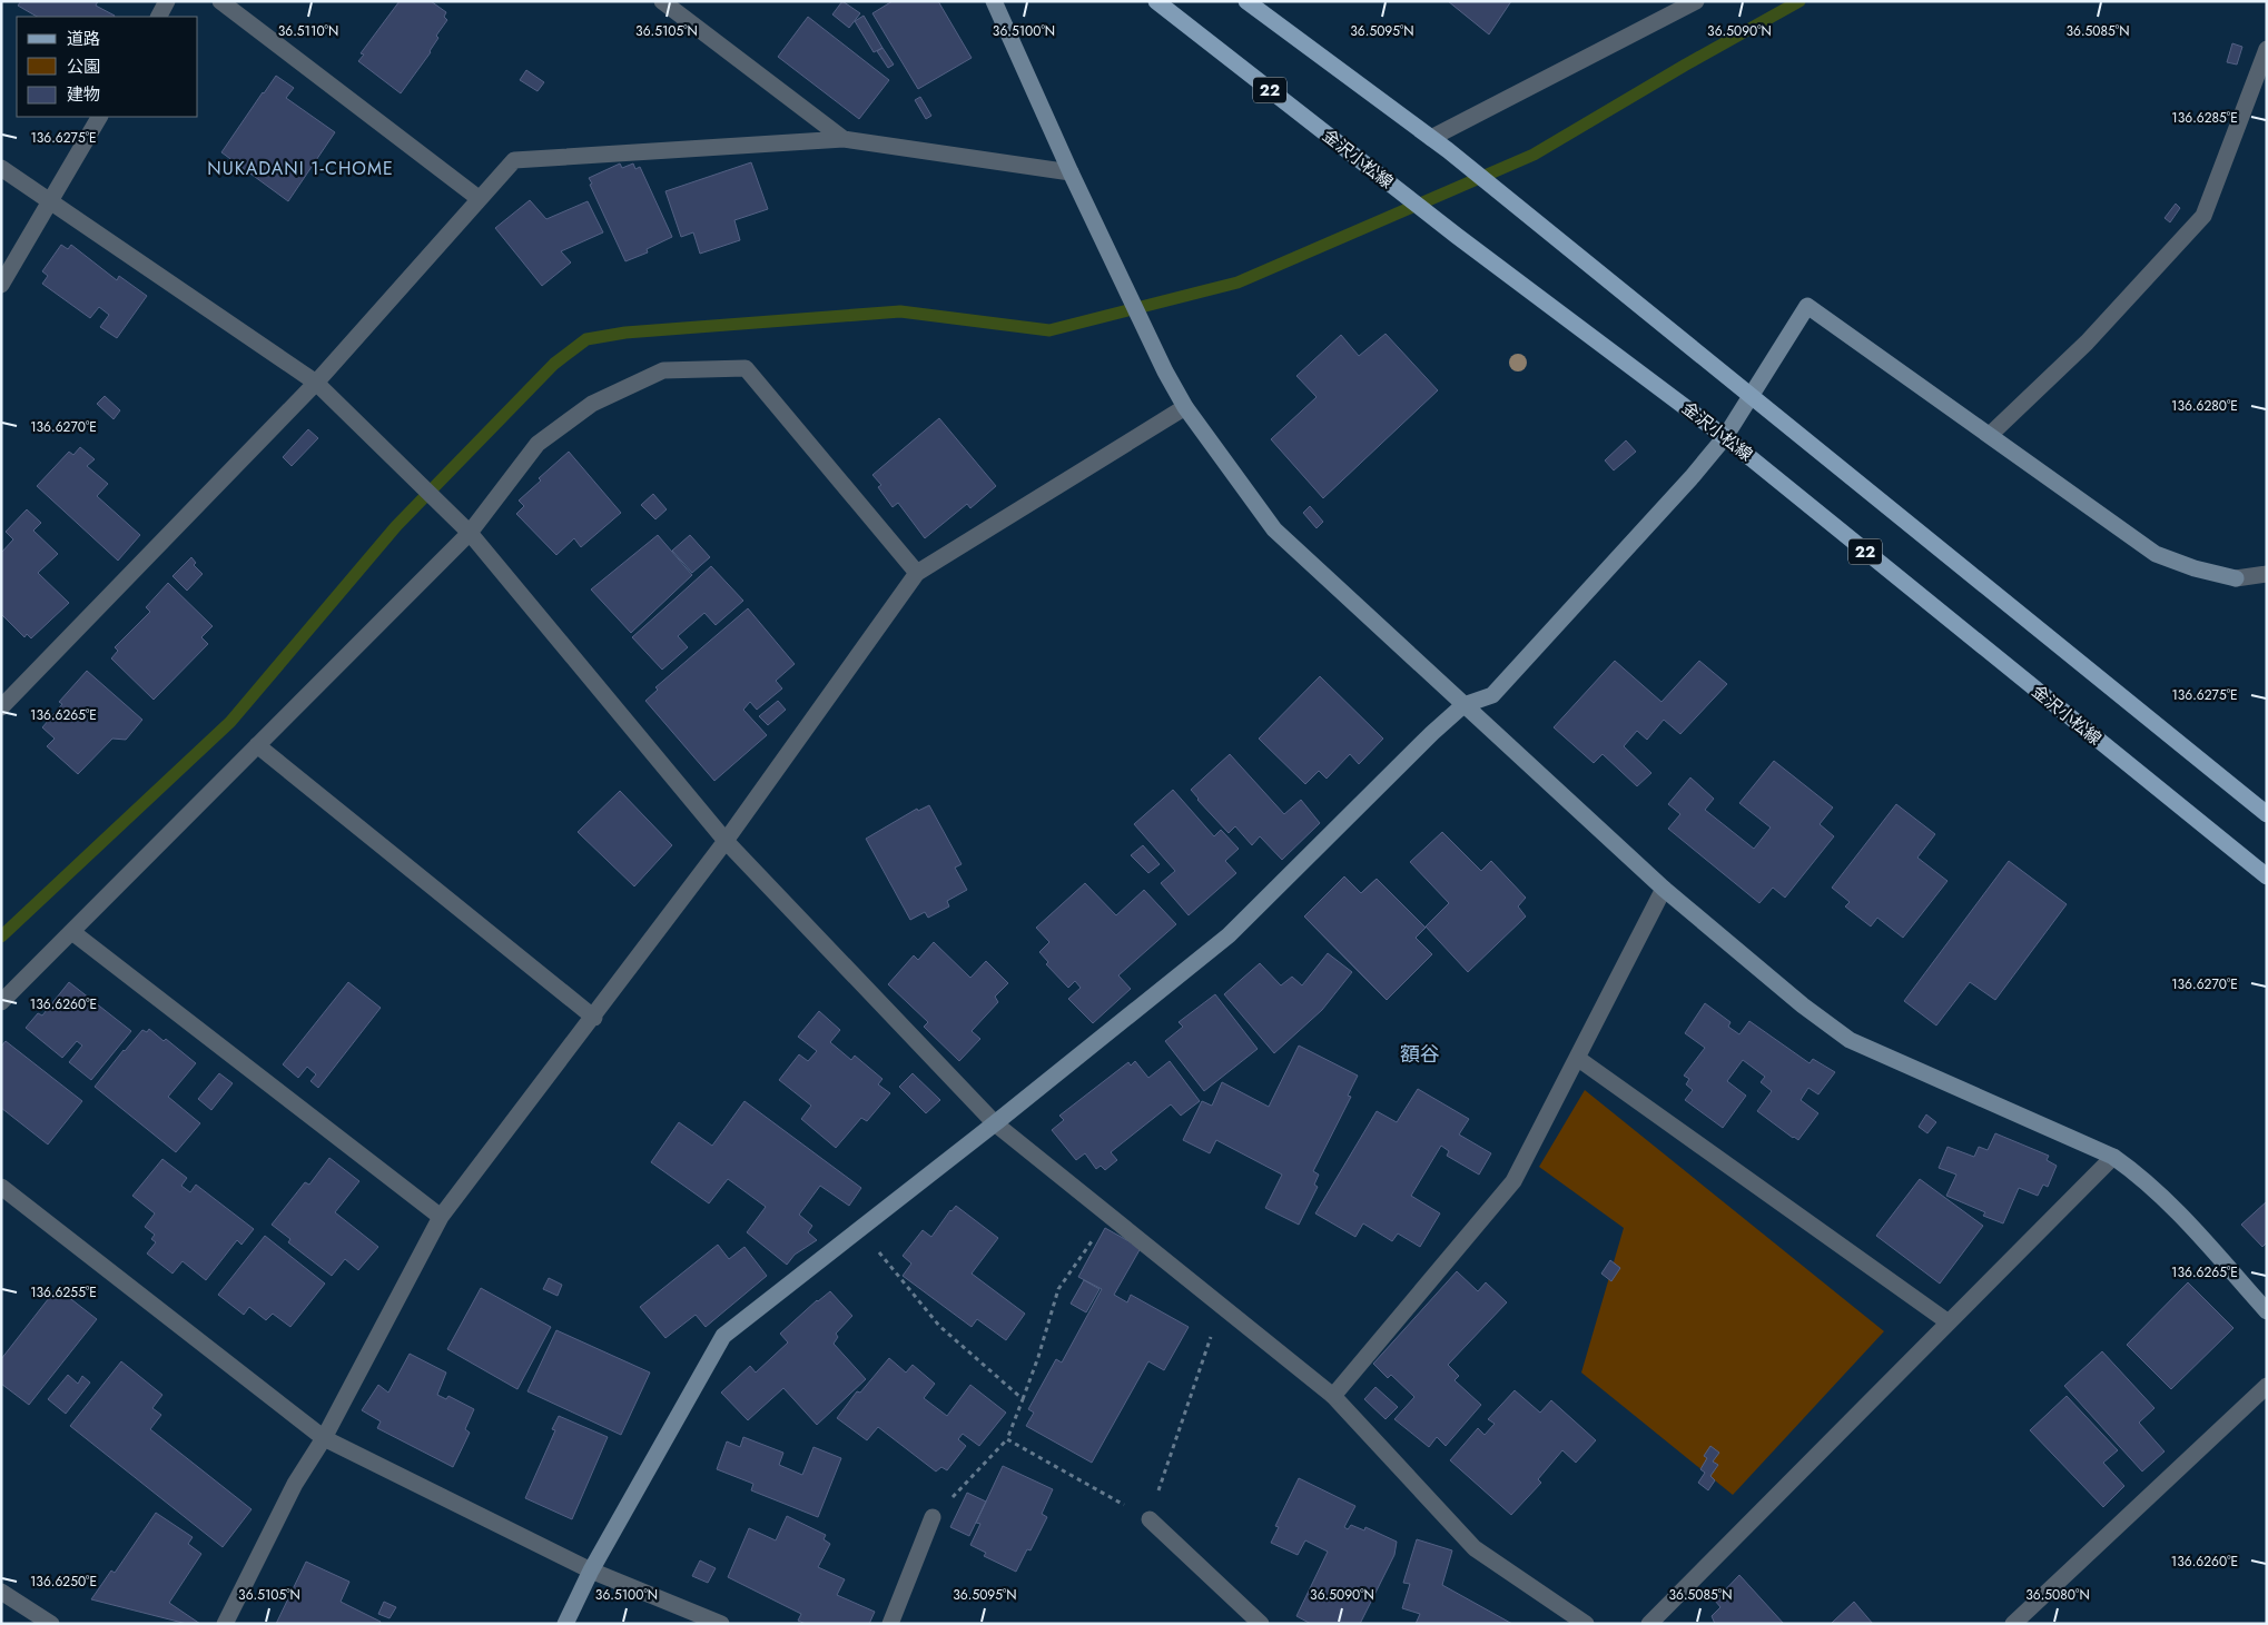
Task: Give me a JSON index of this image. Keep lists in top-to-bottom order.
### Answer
{
  "streets": {
    "main road": ["22", "金沢小松線"]
  },
  "districts": ["NUKADANI 1-CHOME", "額谷"],
  "legend": ["道路", "公園", "建物"],
  "coordinates": [
    "36.5110°N",
    "36.5105°N",
    "36.5100°N",
    "36.5095°N",
    "36.5090°N",
    "36.5085°N",
    "136.6285°E",
    "136.6275°E",
    "136.6280°E",
    "136.6270°E",
    "136.6265°E",
    "136.6260°E",
    "136.6255°E",
    "136.6250°E",
    "36.5080°N"
  ]
}
